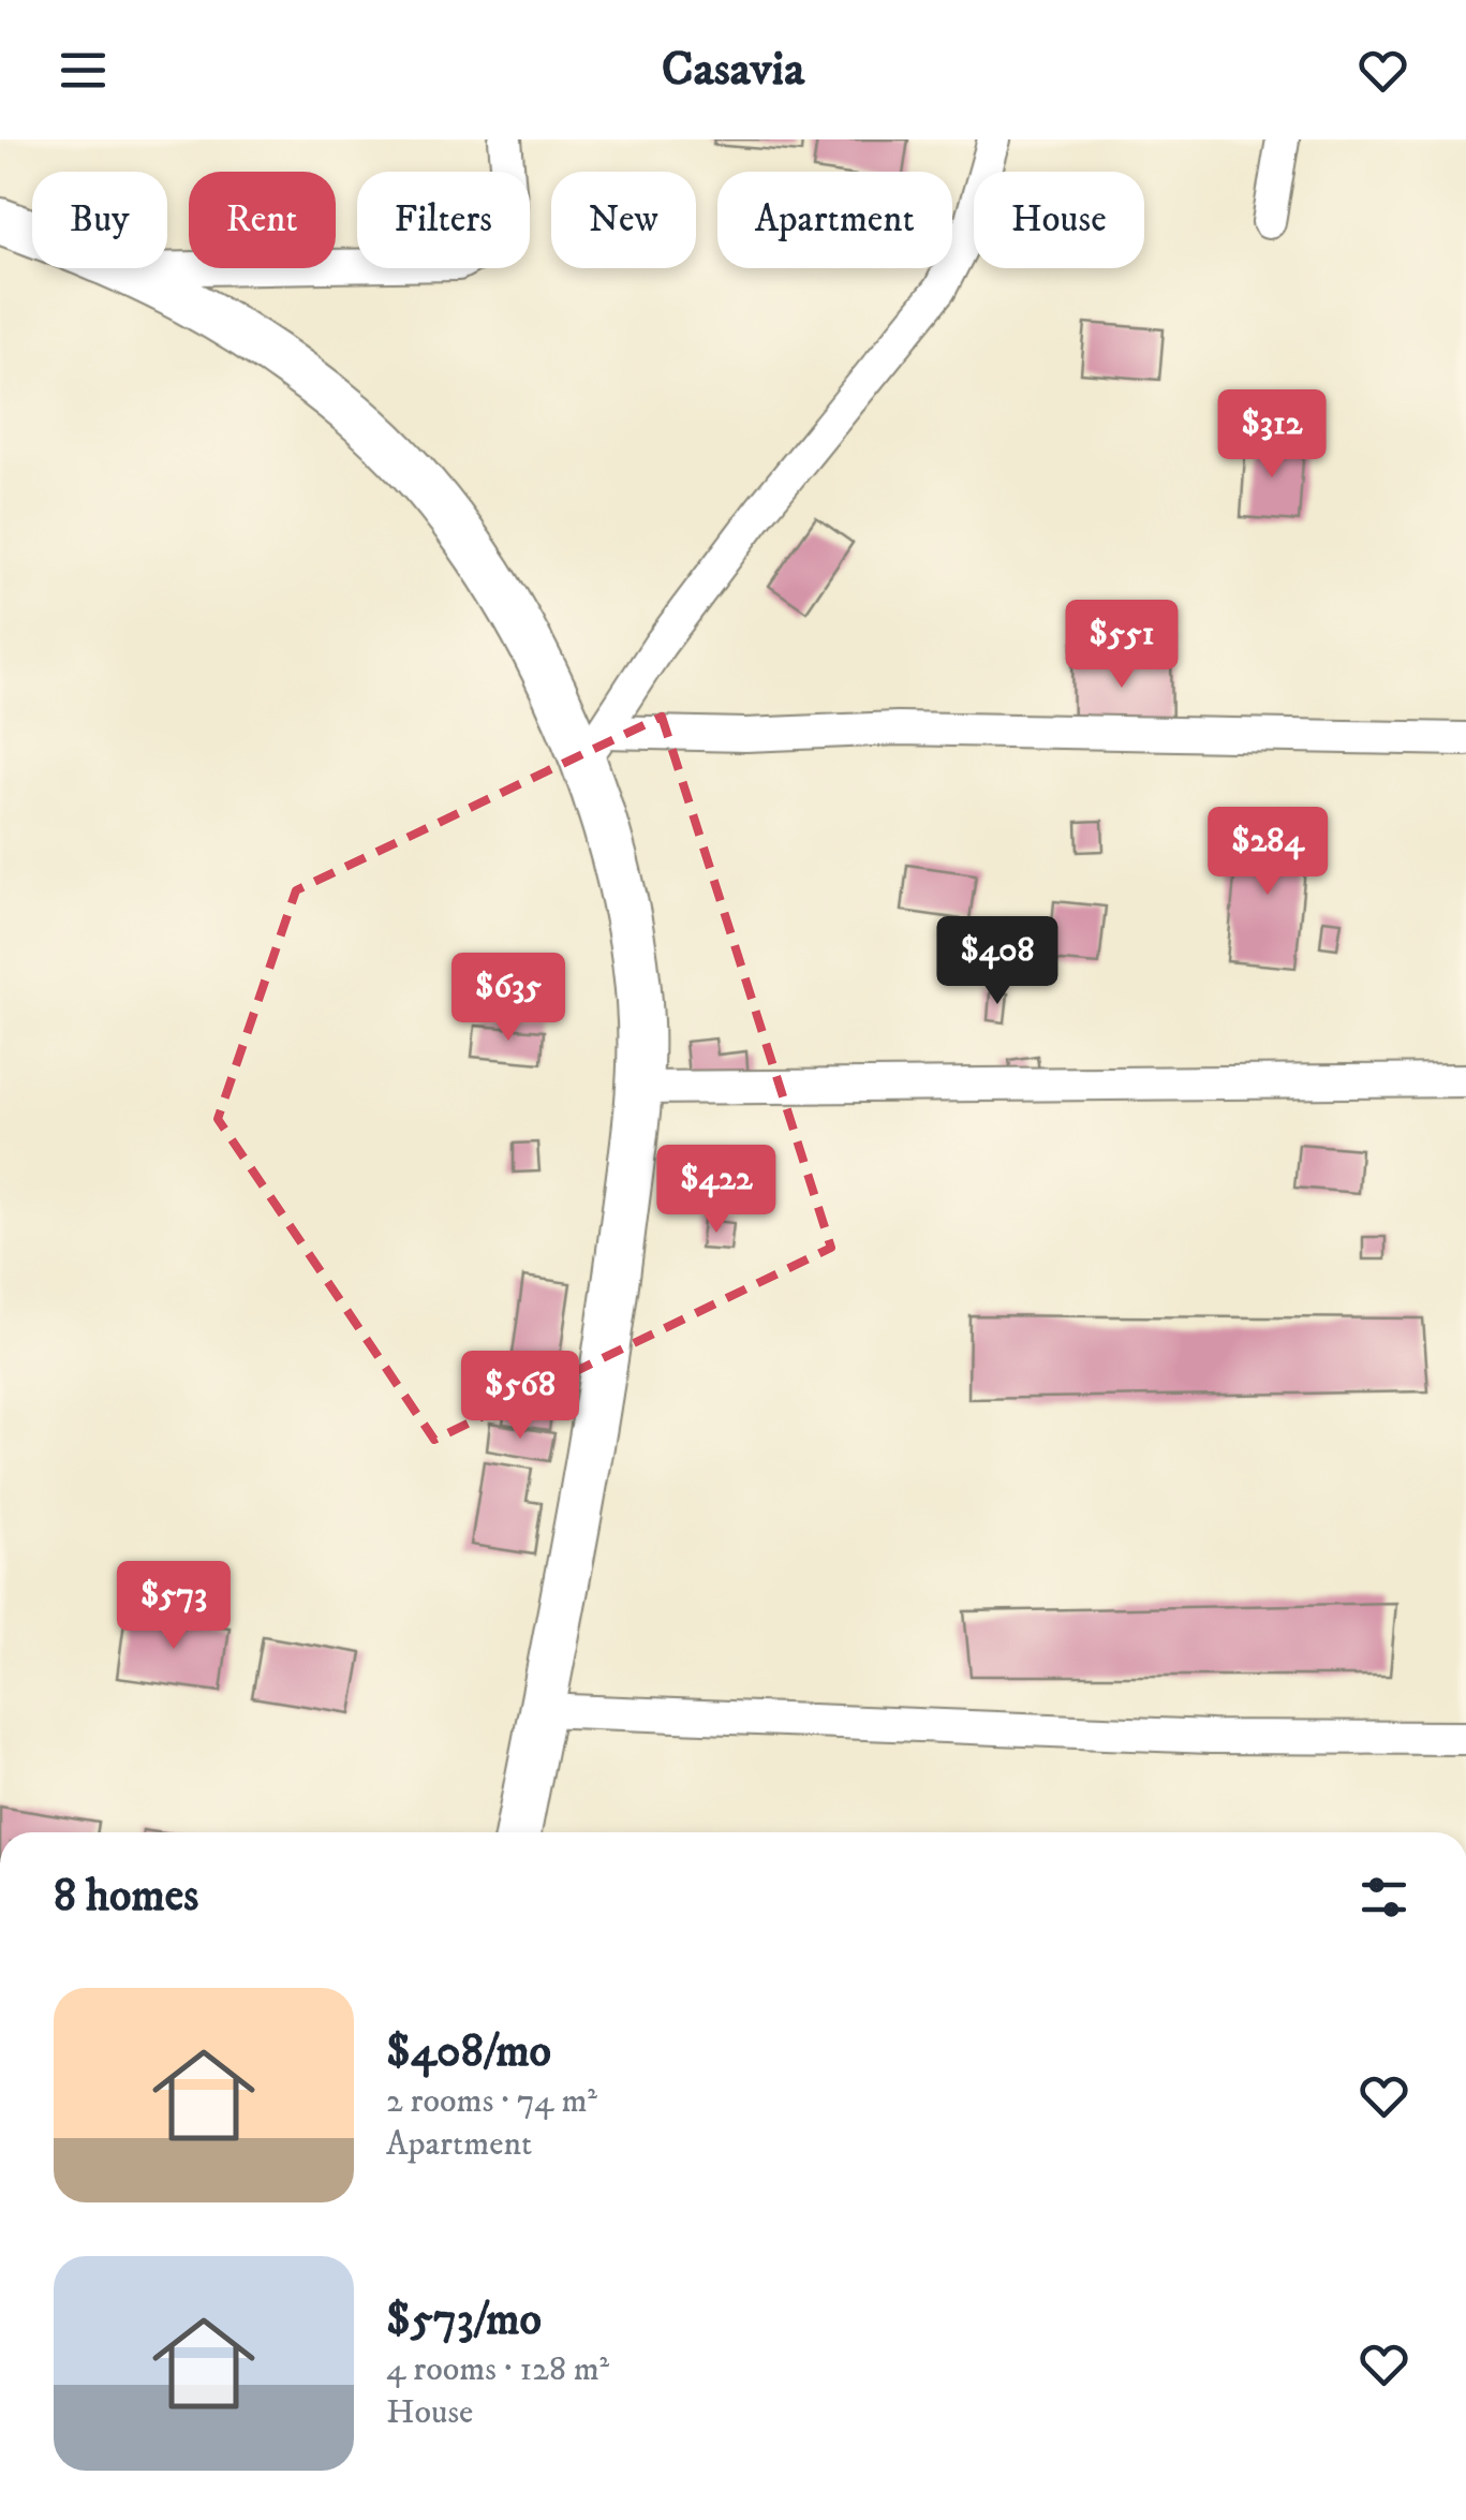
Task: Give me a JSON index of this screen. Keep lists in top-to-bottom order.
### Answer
{
  "page": {
    "header": "Casavia",
    "chip": [
      "Buy",
      "Rent",
      "Filters",
      "New",
      "Apartment",
      "House"
    ],
    "price": [
      "$312",
      "$551",
      "$284",
      "$408",
      "$635",
      "$422",
      "$568",
      "$573"
    ],
    "heading": "8 homes",
    "list": [
      {
        "name": "$408/mo",
        "note": "2 rooms · 74 m² · Apartment"
      },
      {
        "name": "$573/mo",
        "note": "4 rooms · 128 m² · House"
      }
    ]
  }
}
